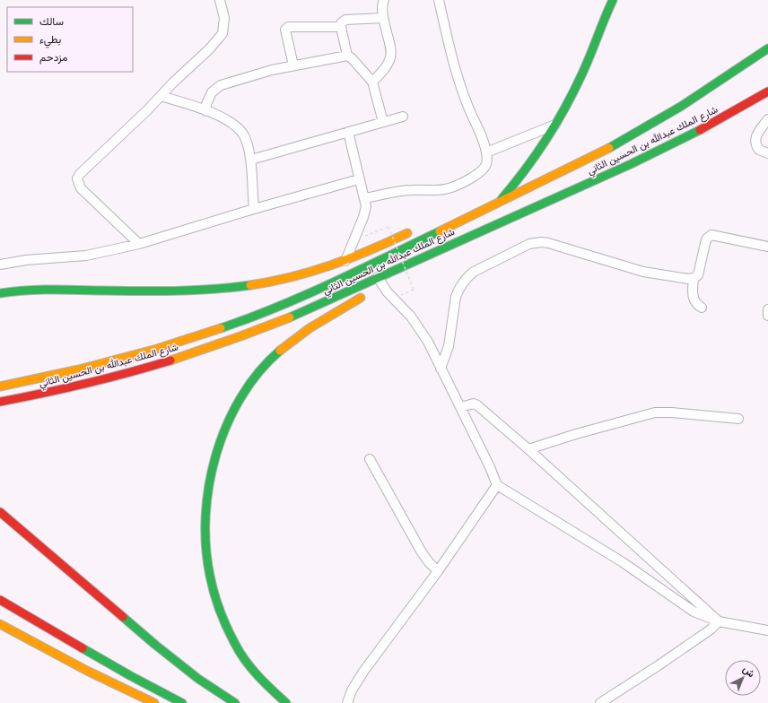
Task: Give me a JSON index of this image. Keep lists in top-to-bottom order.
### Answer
{
  "streets": {
    "main road": ["شارع الملك عبدالله بن الحسين الثاني"]
  },
  "legend": ["سالك", "بطيء", "مزدحم"],
  "north": "top right"
}
